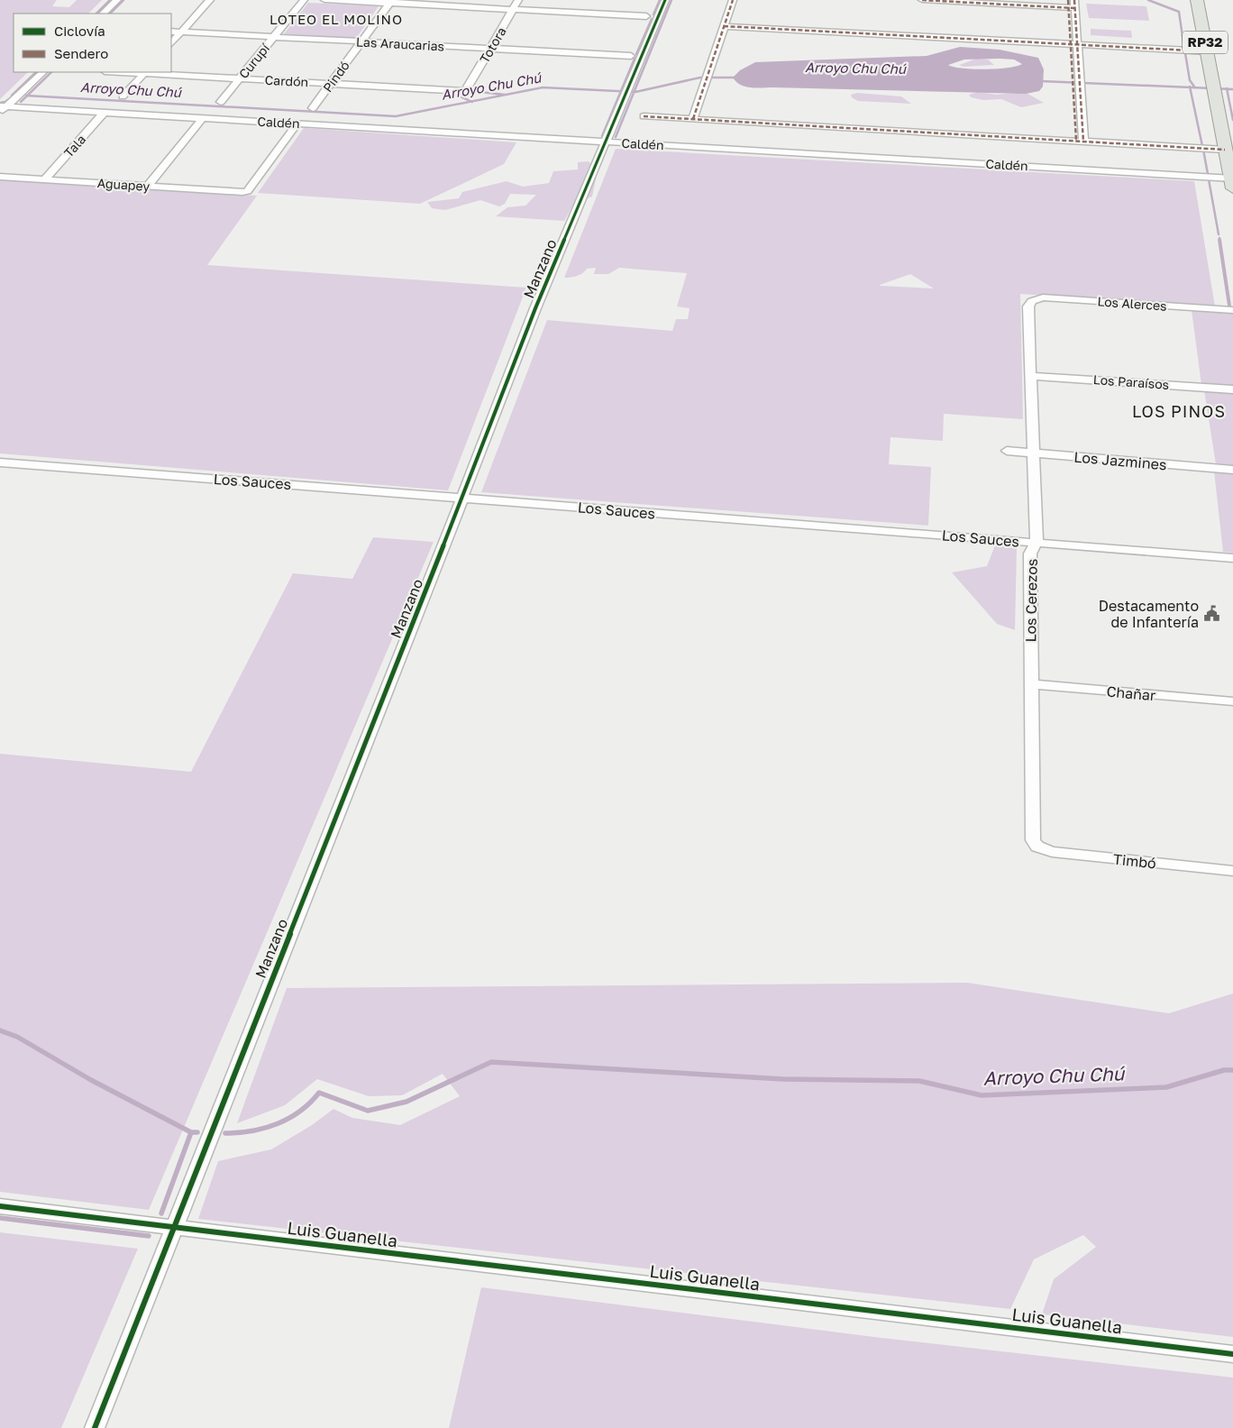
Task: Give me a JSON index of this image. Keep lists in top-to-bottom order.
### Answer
{
  "streets": {
    "main road": ["RP32"],
    "street": [
      "Las Araucarias",
      "Totora",
      "Curupí",
      "Pindó",
      "Cardón",
      "Caldén",
      "Tala",
      "Aguapey",
      "Manzano",
      "Los Alerces",
      "Los Paraísos",
      "Los Jazmines",
      "Los Sauces",
      "Los Cerezos",
      "Chañar",
      "Timbó",
      "Luis Guanella"
    ]
  },
  "crossings": [
    ["RP32", "Caldén"],
    ["Las Araucarias", "Totora"],
    ["Las Araucarias", "Curupí"],
    ["Las Araucarias", "Pindó"],
    ["Totora", "Cardón"],
    ["Curupí", "Cardón"],
    ["Pindó", "Cardón"],
    ["Caldén", "Tala"],
    ["Caldén", "Aguapey"],
    ["Caldén", "Manzano"],
    ["Tala", "Aguapey"],
    ["Manzano", "Los Sauces"],
    ["Manzano", "Luis Guanella"],
    ["Los Alerces", "Los Cerezos"],
    ["Los Paraísos", "Los Cerezos"],
    ["Los Jazmines", "Los Cerezos"],
    ["Los Sauces", "Los Cerezos"],
    ["Los Cerezos", "Chañar"],
    ["Los Cerezos", "Timbó"]
  ],
  "districts": ["LOTEO EL MOLINO", "LOS PINOS"],
  "water": ["Arroyo Chu Chú"],
  "places": {
    "public building": ["Destacamento de Infantería"]
  },
  "legend": ["Ciclovía", "Sendero"]
}
